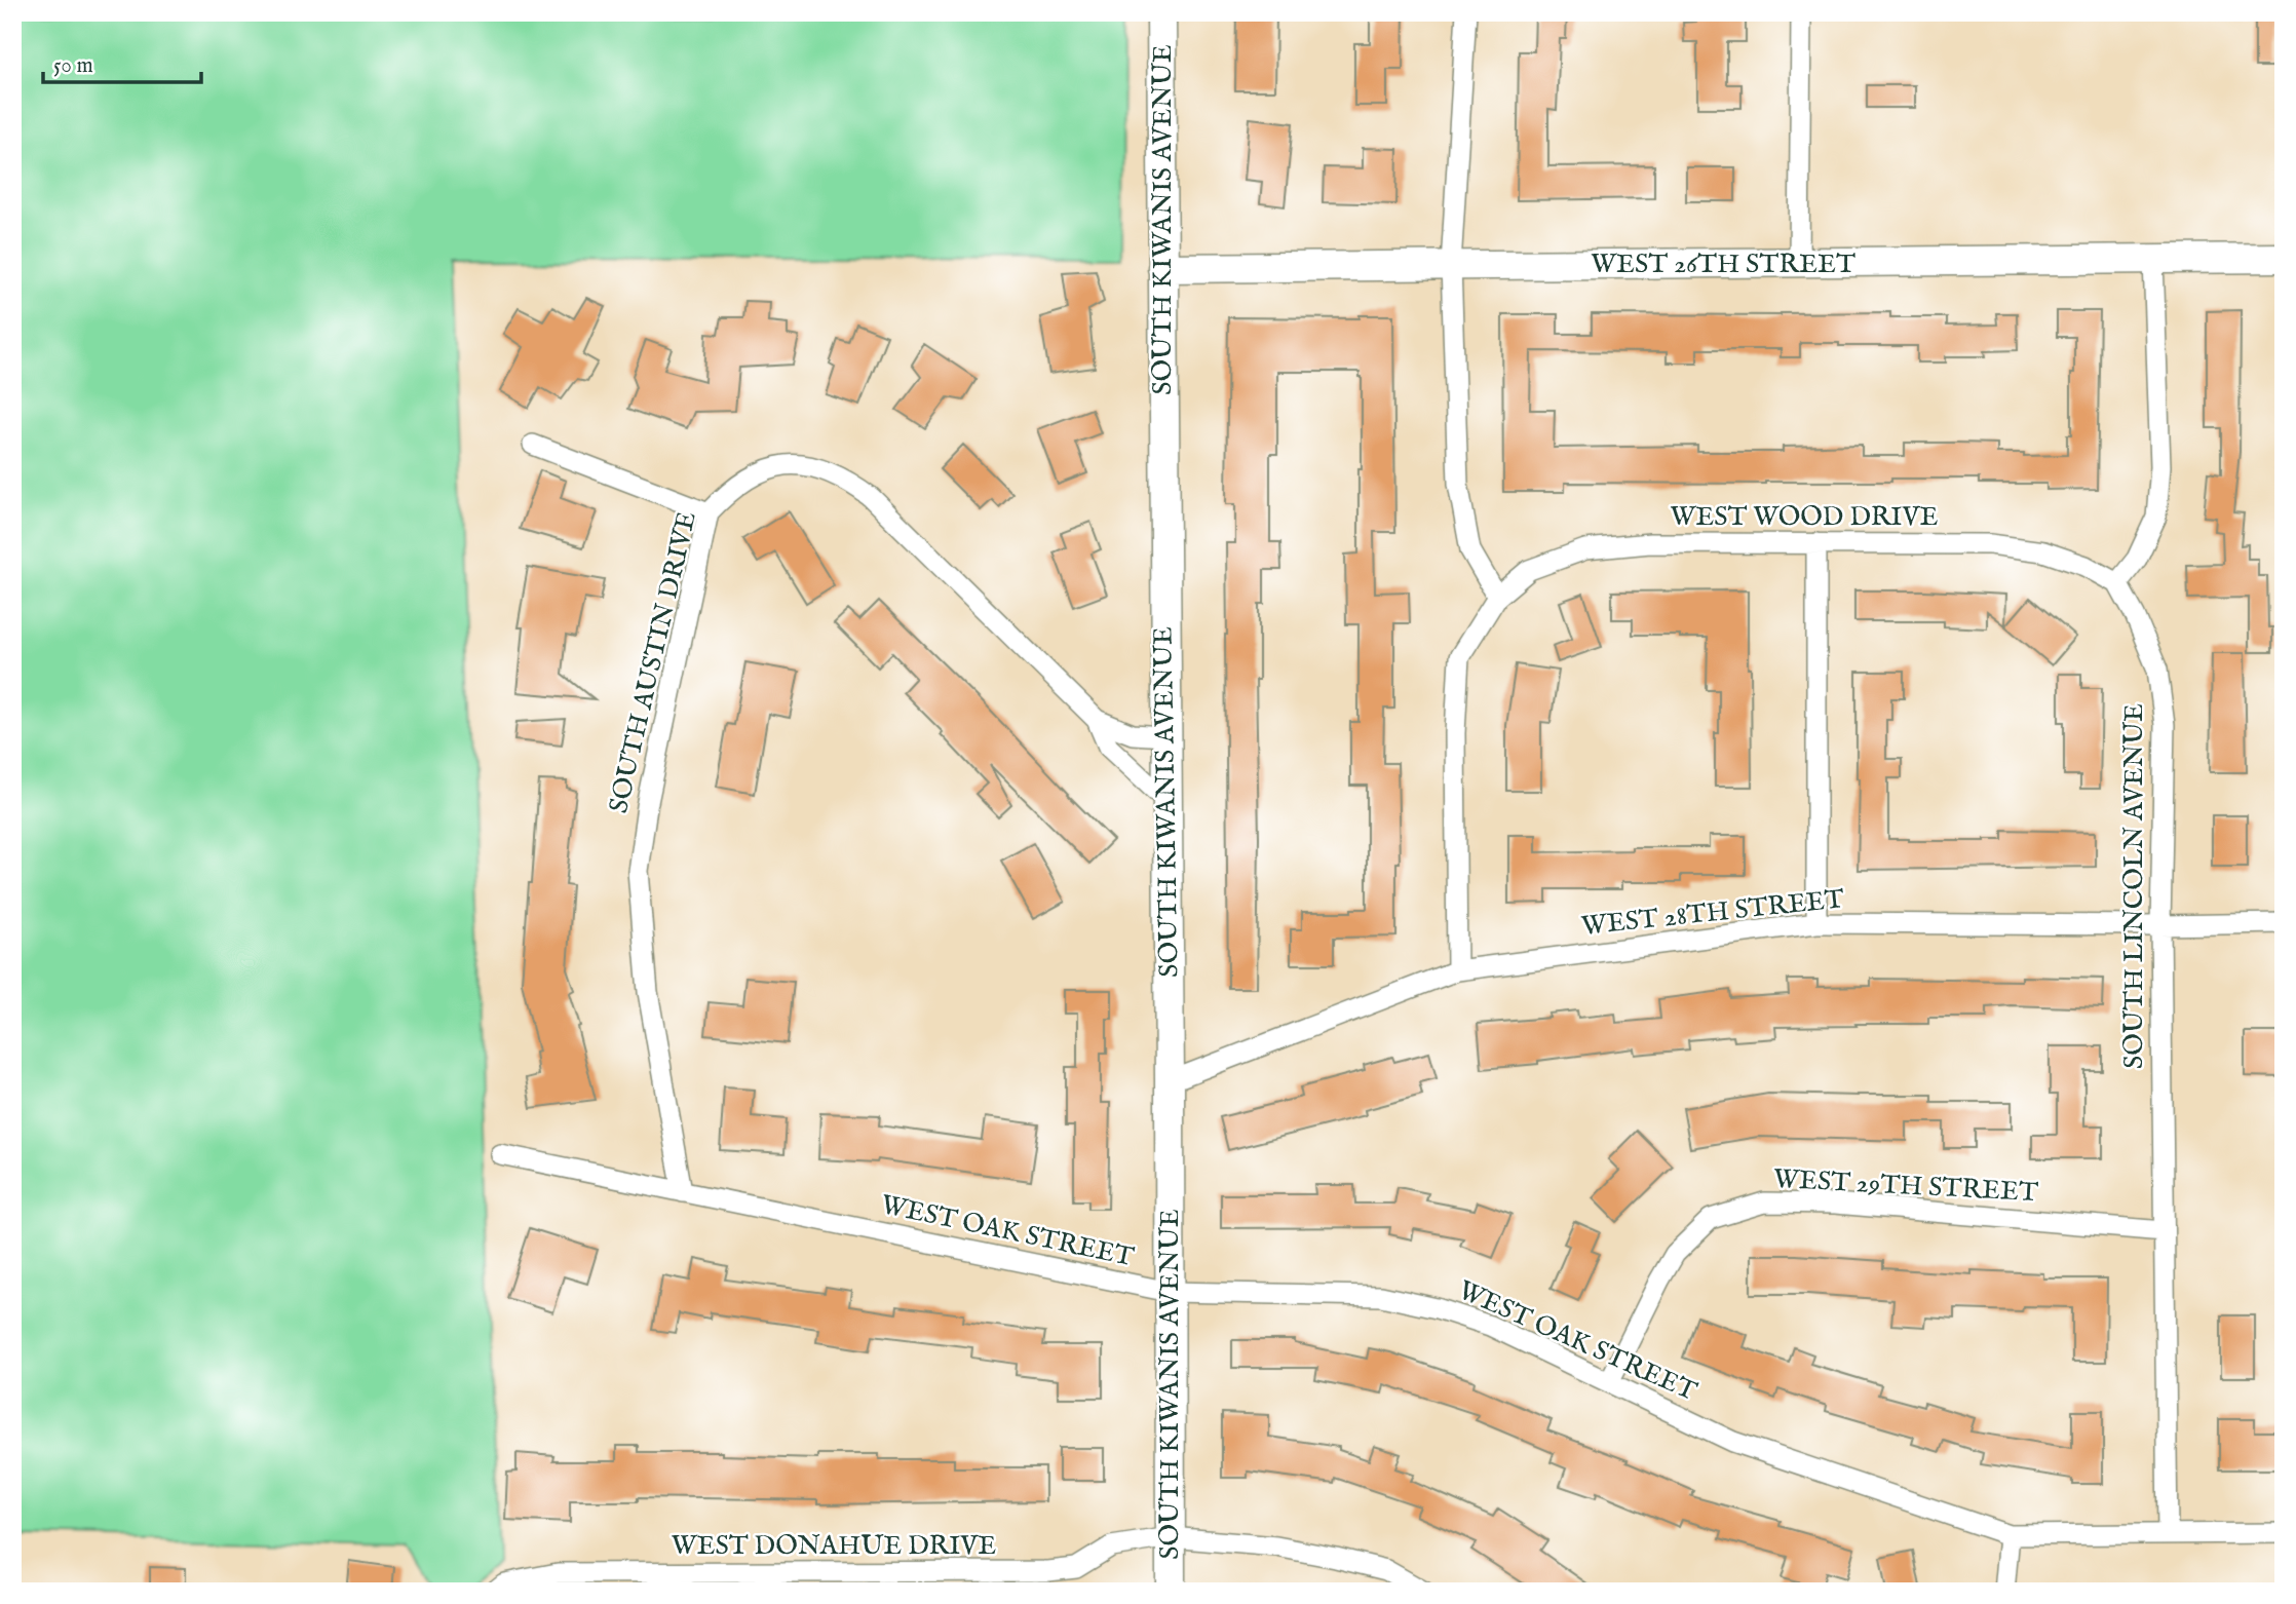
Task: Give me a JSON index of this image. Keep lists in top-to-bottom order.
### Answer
{
  "streets": {
    "main road": ["SOUTH KIWANIS AVENUE", "WEST 26TH STREET"],
    "street": [
      "WEST WOOD DRIVE",
      "SOUTH AUSTIN DRIVE",
      "SOUTH LINCOLN AVENUE",
      "WEST 28TH STREET",
      "WEST 29TH STREET",
      "WEST OAK STREET",
      "WEST DONAHUE DRIVE"
    ]
  },
  "crossings": [
    ["SOUTH KIWANIS AVENUE", "WEST 26TH STREET"],
    ["SOUTH KIWANIS AVENUE", "SOUTH AUSTIN DRIVE"],
    ["SOUTH KIWANIS AVENUE", "WEST 28TH STREET"],
    ["SOUTH KIWANIS AVENUE", "WEST OAK STREET"],
    ["SOUTH KIWANIS AVENUE", "WEST DONAHUE DRIVE"],
    ["WEST WOOD DRIVE", "SOUTH LINCOLN AVENUE"],
    ["WEST WOOD DRIVE", "WEST 28TH STREET"],
    ["SOUTH AUSTIN DRIVE", "WEST OAK STREET"],
    ["SOUTH LINCOLN AVENUE", "WEST 28TH STREET"],
    ["SOUTH LINCOLN AVENUE", "WEST 29TH STREET"],
    ["SOUTH LINCOLN AVENUE", "WEST OAK STREET"],
    ["WEST 29TH STREET", "WEST OAK STREET"]
  ],
  "scale_bar": "50 m"
}
